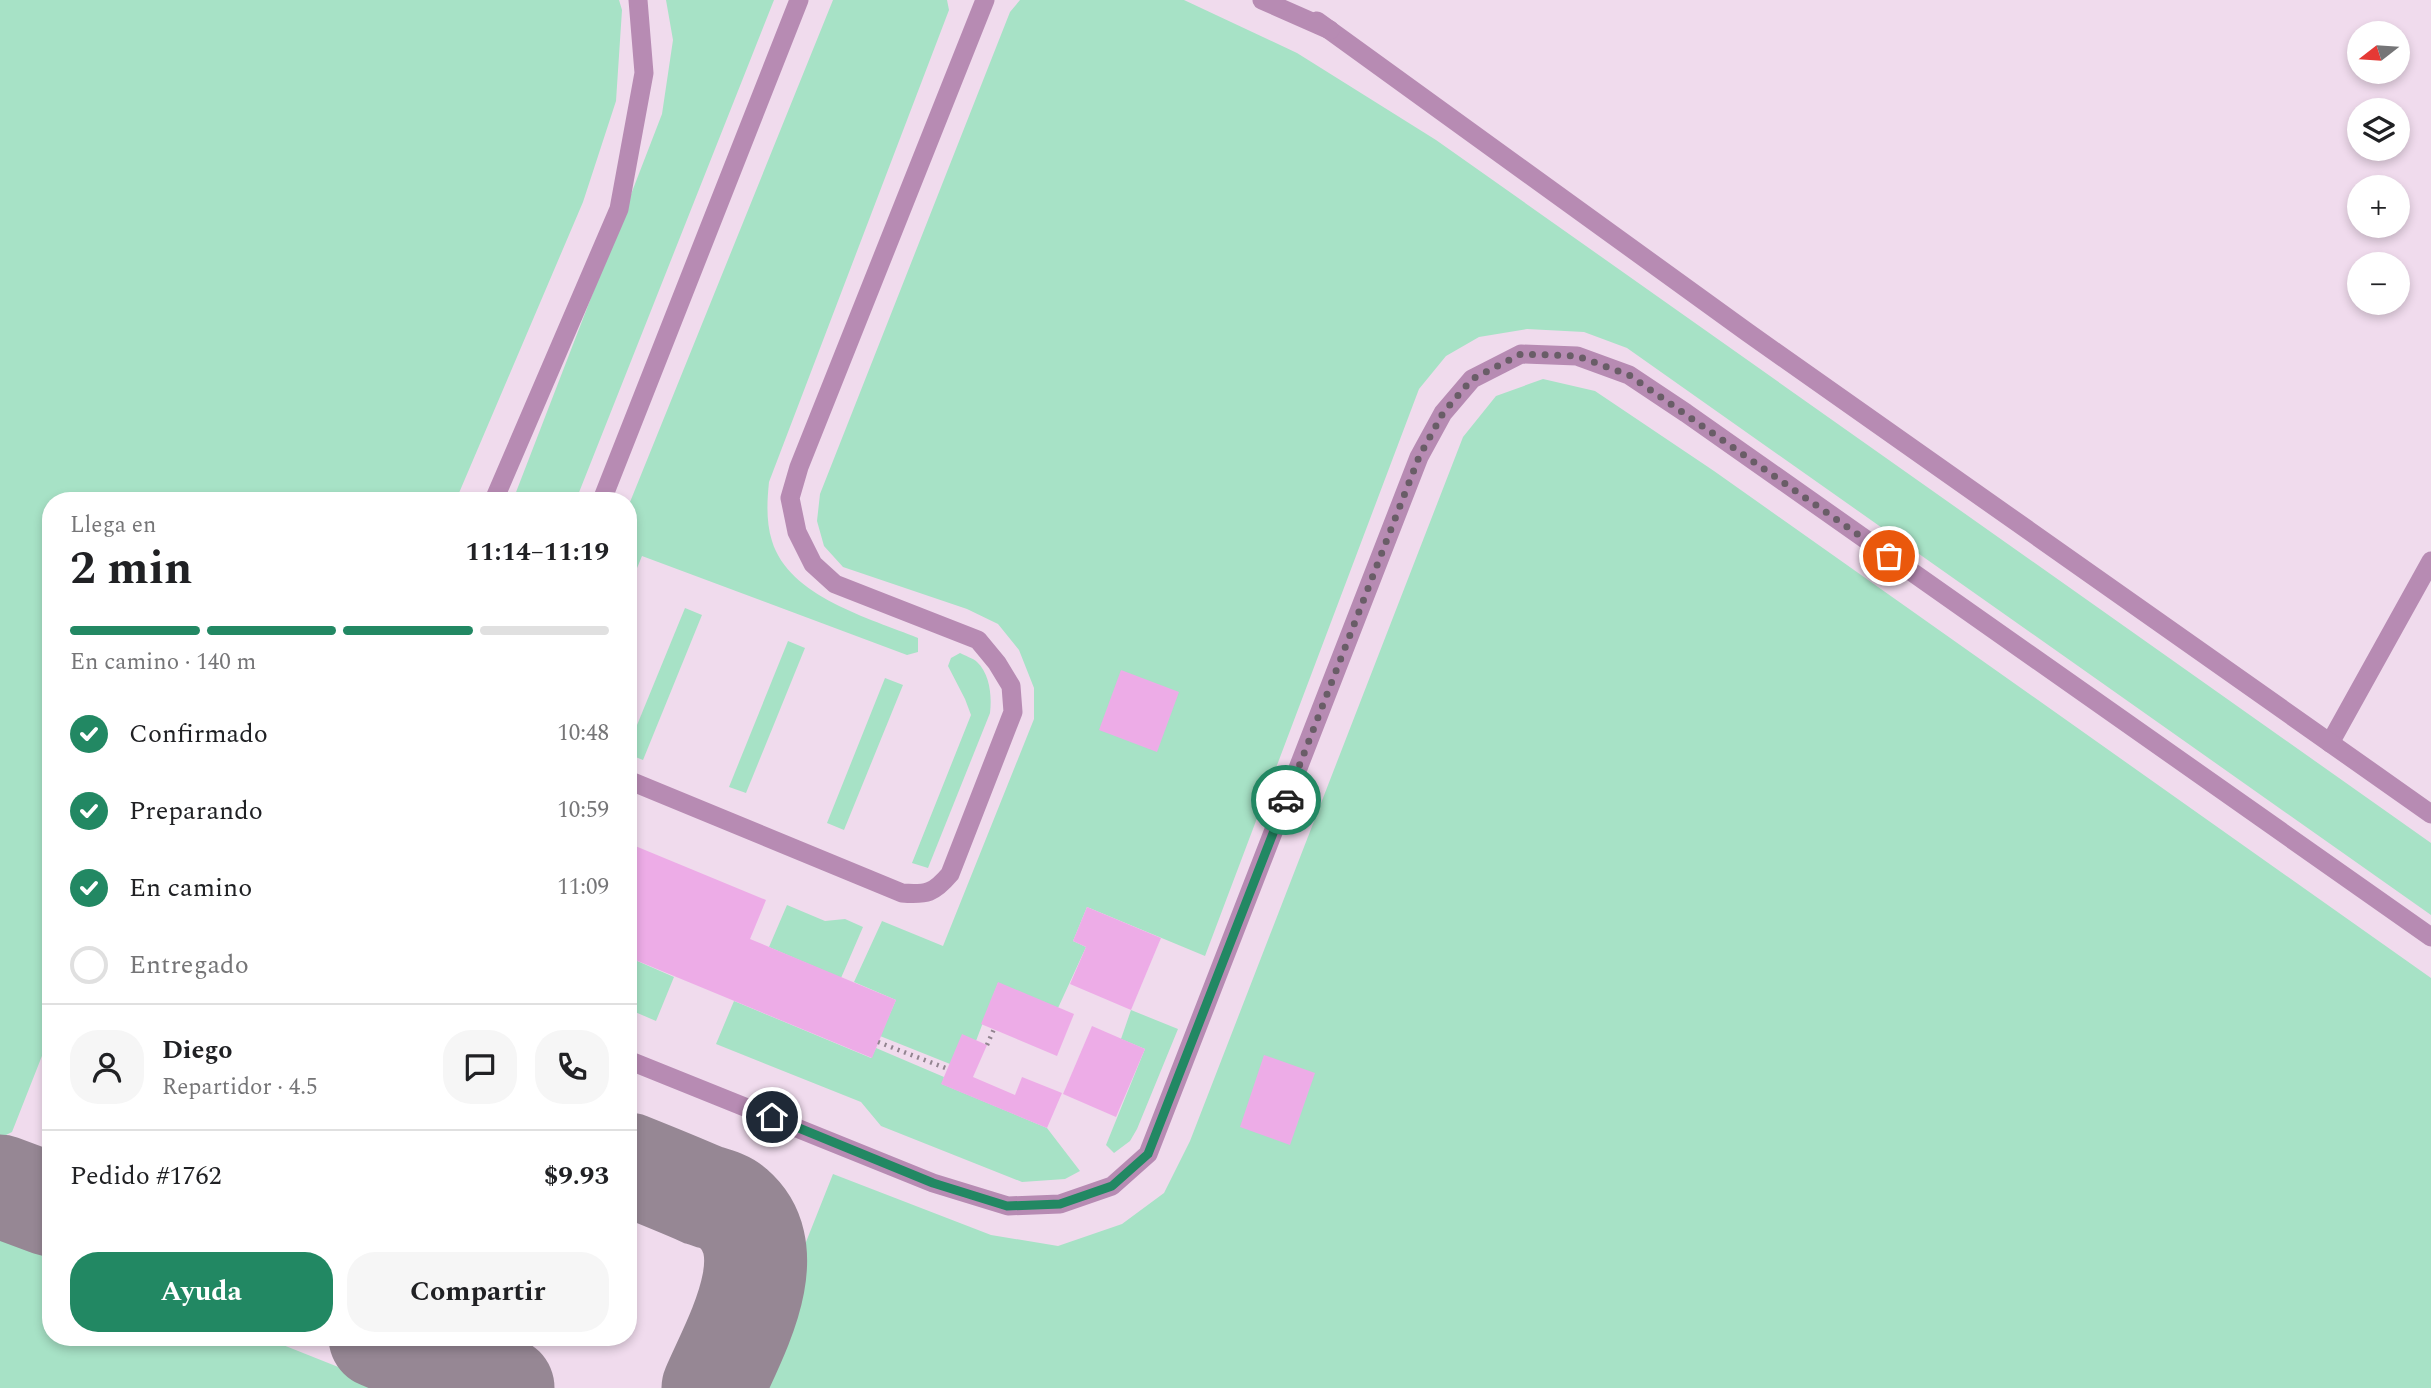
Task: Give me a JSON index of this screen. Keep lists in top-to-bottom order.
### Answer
{
  "north": "left",
  "page": {
    "map_buttons": ["+", "−"],
    "heading": ["2 min", "Llega en", "11:14–11:19"],
    "panel": [
      "Diego",
      "Repartidor · 4.5",
      "Pedido #1762",
      "$9.93"
    ],
    "bar": "En camino · 140 m",
    "list": [
      ["Confirmado", "10:48"],
      ["Preparando", "10:59"],
      ["En camino", "11:09"],
      "Entregado"
    ],
    "buttons": ["Ayuda", "Compartir"]
  }
}
